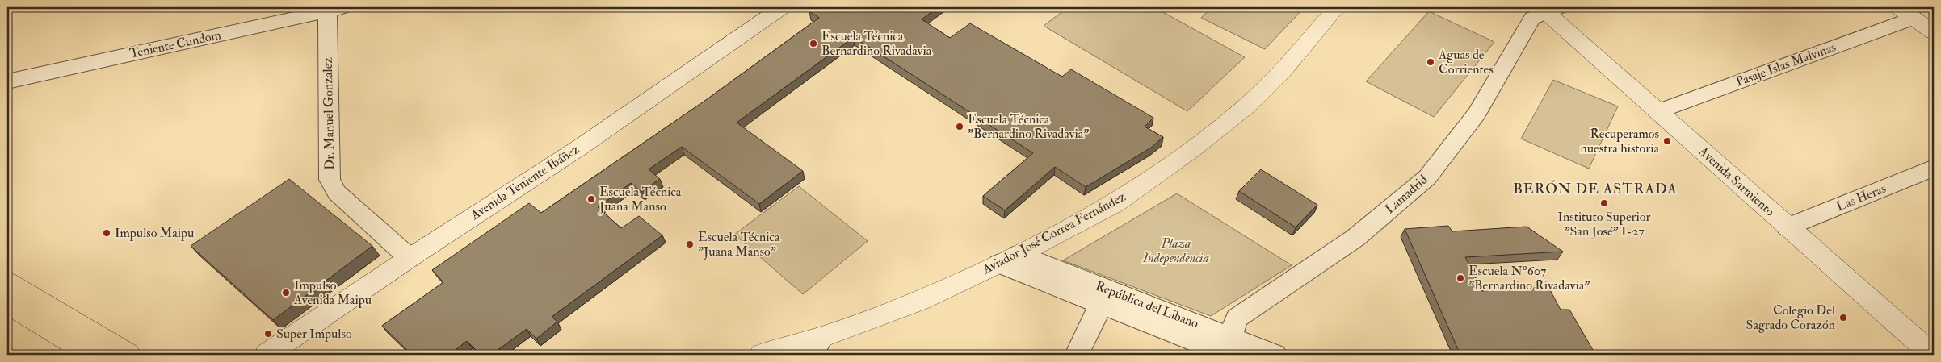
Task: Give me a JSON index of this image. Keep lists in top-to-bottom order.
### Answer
{
  "streets": {
    "main road": ["Avenida Sarmiento", "Avenida Teniente Ibáñez", "Aviador José Correa Fernández"],
    "street": [
      "Teniente Cundom",
      "Pasaje Islas Malvinas",
      "Dr. Manuel Gonzalez",
      "Lamadrid",
      "Las Heras",
      "República del Libano"
    ]
  },
  "crossings": [
    ["Teniente Cundom", "Dr. Manuel Gonzalez"],
    ["Pasaje Islas Malvinas", "Avenida Sarmiento"],
    ["Dr. Manuel Gonzalez", "Avenida Teniente Ibáñez"],
    ["Avenida Sarmiento", "Lamadrid"],
    ["Avenida Sarmiento", "Las Heras"],
    ["Lamadrid", "República del Libano"],
    ["Aviador José Correa Fernández", "República del Libano"]
  ],
  "districts": ["BERÓN DE ASTRADA"],
  "parks": ["Plaza Independencia"],
  "places": [
    "Escuela Técnica Bernardino Rivadavia",
    "Aguas de Corrientes",
    "Escuela Técnica \"Bernardino Rivadavia\"",
    "Recuperamos nuestra historia",
    "Escuela Técnica Juana Manso",
    "Instituto Superior \"San José\" I-27",
    "Impulso Maipu",
    "Escuela Técnica \"Juana Manso\"",
    "Escuela Nº607 \"Bernardino Rivadavia\"",
    "Impulso Avenida Maipu",
    "Colegio Del Sagrado Corazón",
    "Super Impulso"
  ]
}
